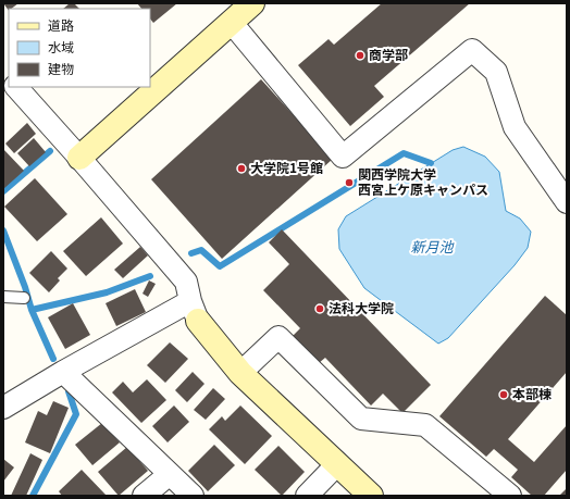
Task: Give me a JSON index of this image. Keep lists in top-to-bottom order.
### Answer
{
  "water": ["新月池"],
  "places": [
    "商学部",
    "大学院1号館",
    "関西学院大学 西宮上ケ原キャンパス",
    "法科大学院",
    "本部棟"
  ],
  "legend": ["道路", "水域", "建物"]
}
